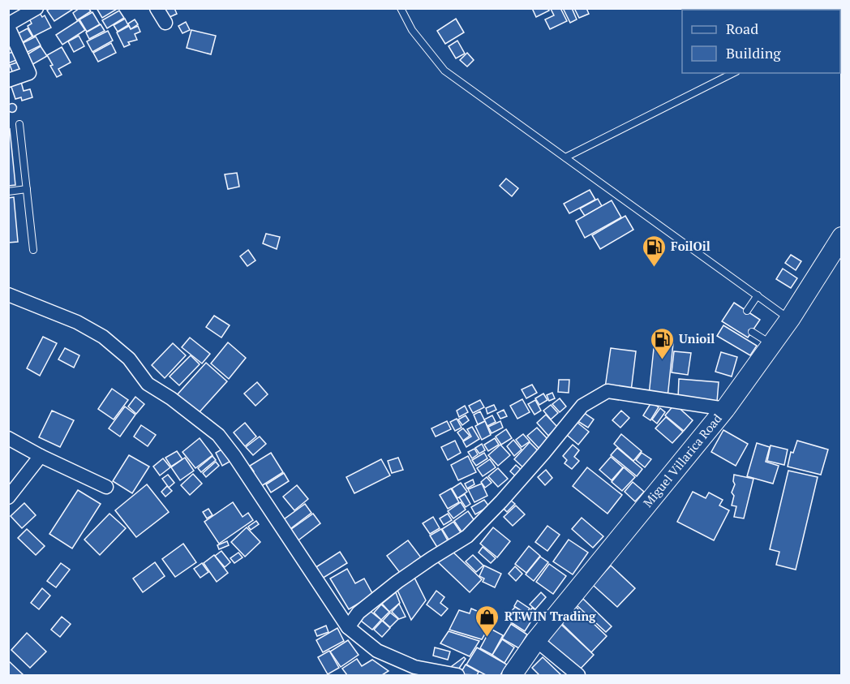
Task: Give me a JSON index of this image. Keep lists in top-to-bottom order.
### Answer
{
  "streets": {
    "main road": ["Miguel Villarica Road"]
  },
  "places": {
    "fuel station": ["FoilOil", "Unioil"],
    "shop": ["RTWIN Trading"]
  },
  "legend": ["Road", "Building"]
}
